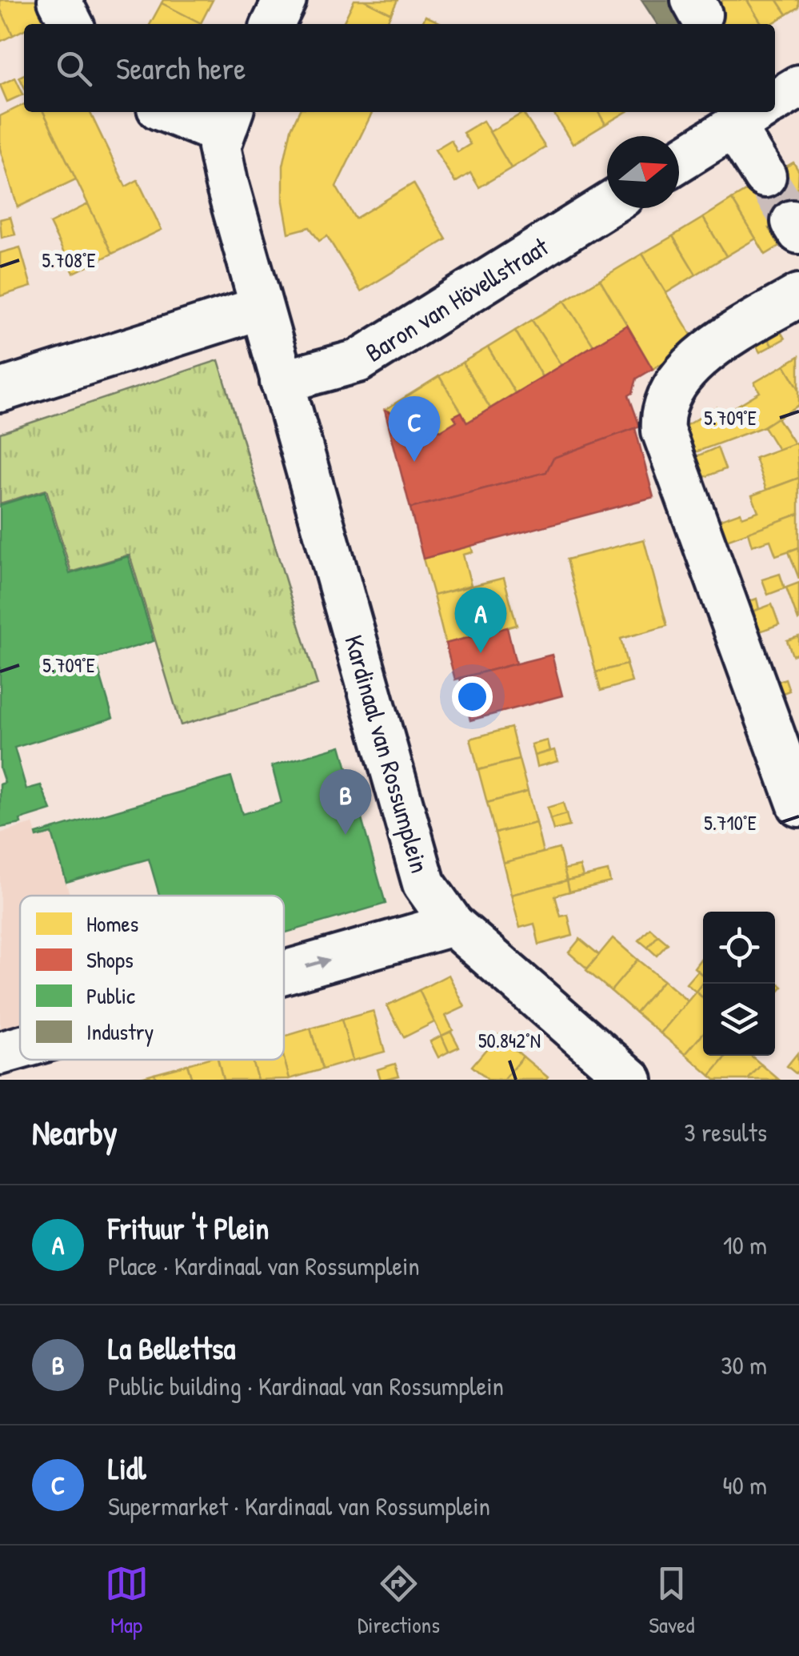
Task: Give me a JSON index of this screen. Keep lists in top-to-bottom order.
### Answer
{
  "streets": {
    "street": ["Baron van Hövellstraat", "Kardinaal van Rossumplein"]
  },
  "crossings": [
    ["Baron van Hövellstraat", "Kardinaal van Rossumplein"]
  ],
  "legend": [
    "Homes",
    "Shops",
    "Public",
    "Industry"
  ],
  "north": "right",
  "page": {
    "search": "Search here",
    "pins": ["C", "A", "B"],
    "heading": ["Nearby", "3 results"],
    "list": [
      {
        "mark": "A",
        "name": "Frituur 't Plein",
        "note": "Place · Kardinaal van Rossumplein",
        "value": "10 m"
      },
      {
        "mark": "B",
        "name": "La Bellettsa",
        "note": "Public building · Kardinaal van Rossumplein",
        "value": "30 m"
      },
      {
        "mark": "C",
        "name": "Lidl",
        "note": "Supermarket · Kardinaal van Rossumplein",
        "value": "40 m"
      }
    ],
    "nav": ["Map", "Directions", "Saved"]
  },
  "coordinates": [
    "5.708°E",
    "5.709°E",
    "5.710°E",
    "50.842°N"
  ]
}
